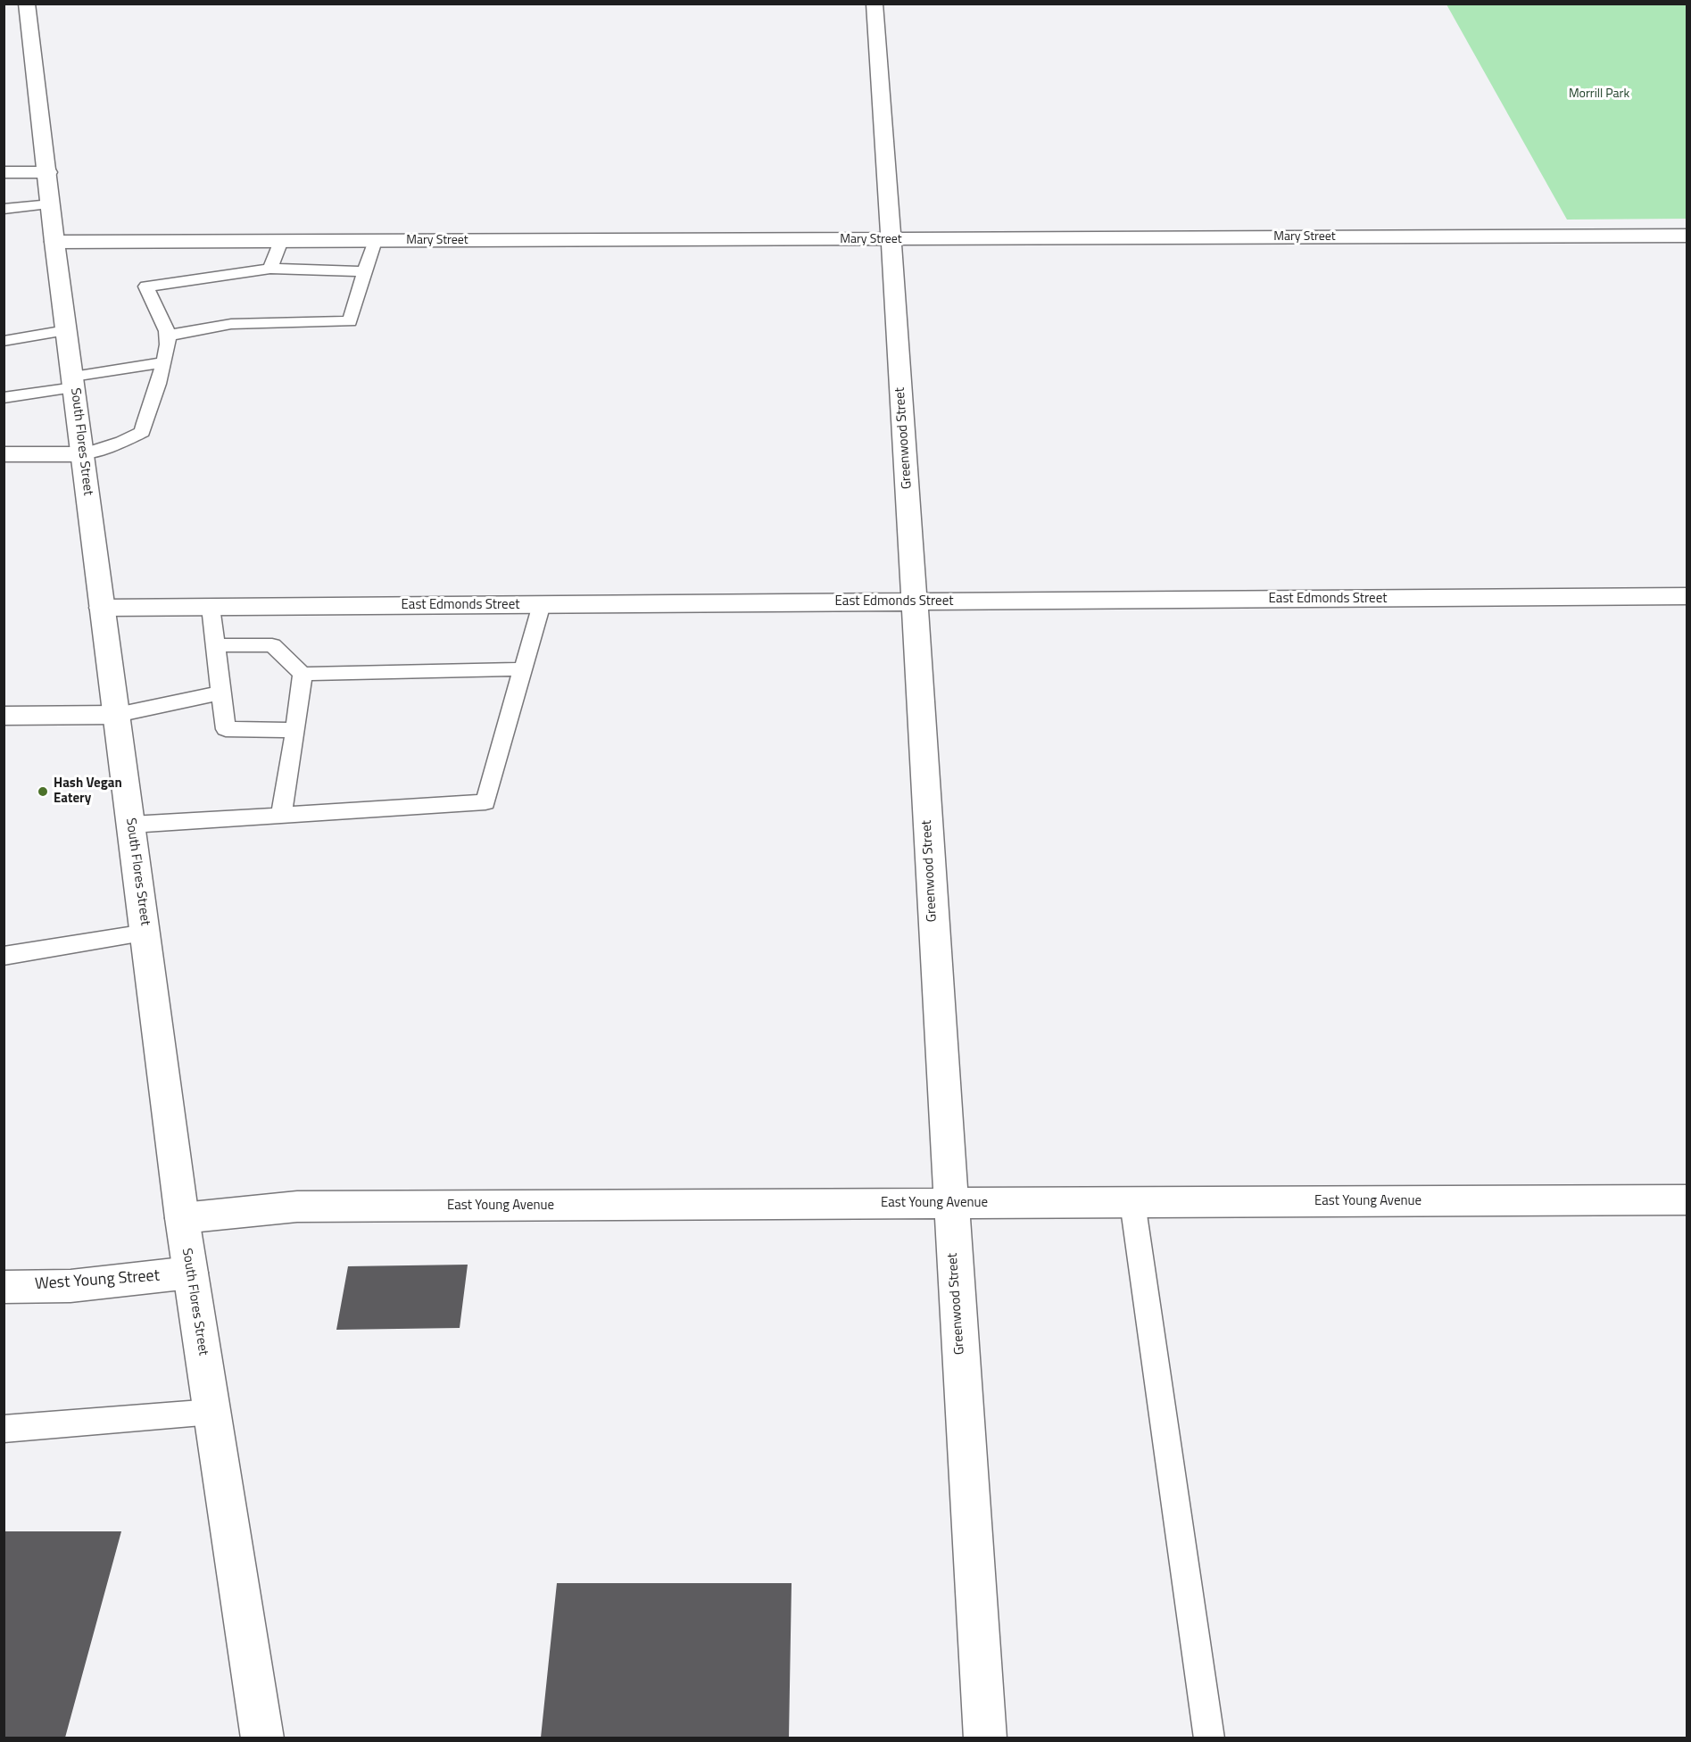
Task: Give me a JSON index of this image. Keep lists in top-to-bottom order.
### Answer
{
  "streets": {
    "street": [
      "Mary Street",
      "Greenwood Street",
      "South Flores Street",
      "East Edmonds Street",
      "East Young Avenue",
      "West Young Street"
    ]
  },
  "crossings": [
    ["Mary Street", "Greenwood Street"],
    ["Mary Street", "South Flores Street"],
    ["Greenwood Street", "East Edmonds Street"],
    ["Greenwood Street", "East Young Avenue"],
    ["South Flores Street", "East Edmonds Street"],
    ["South Flores Street", "East Young Avenue"],
    ["South Flores Street", "West Young Street"]
  ],
  "parks": ["Morrill Park"],
  "places": ["Hash Vegan Eatery"]
}
